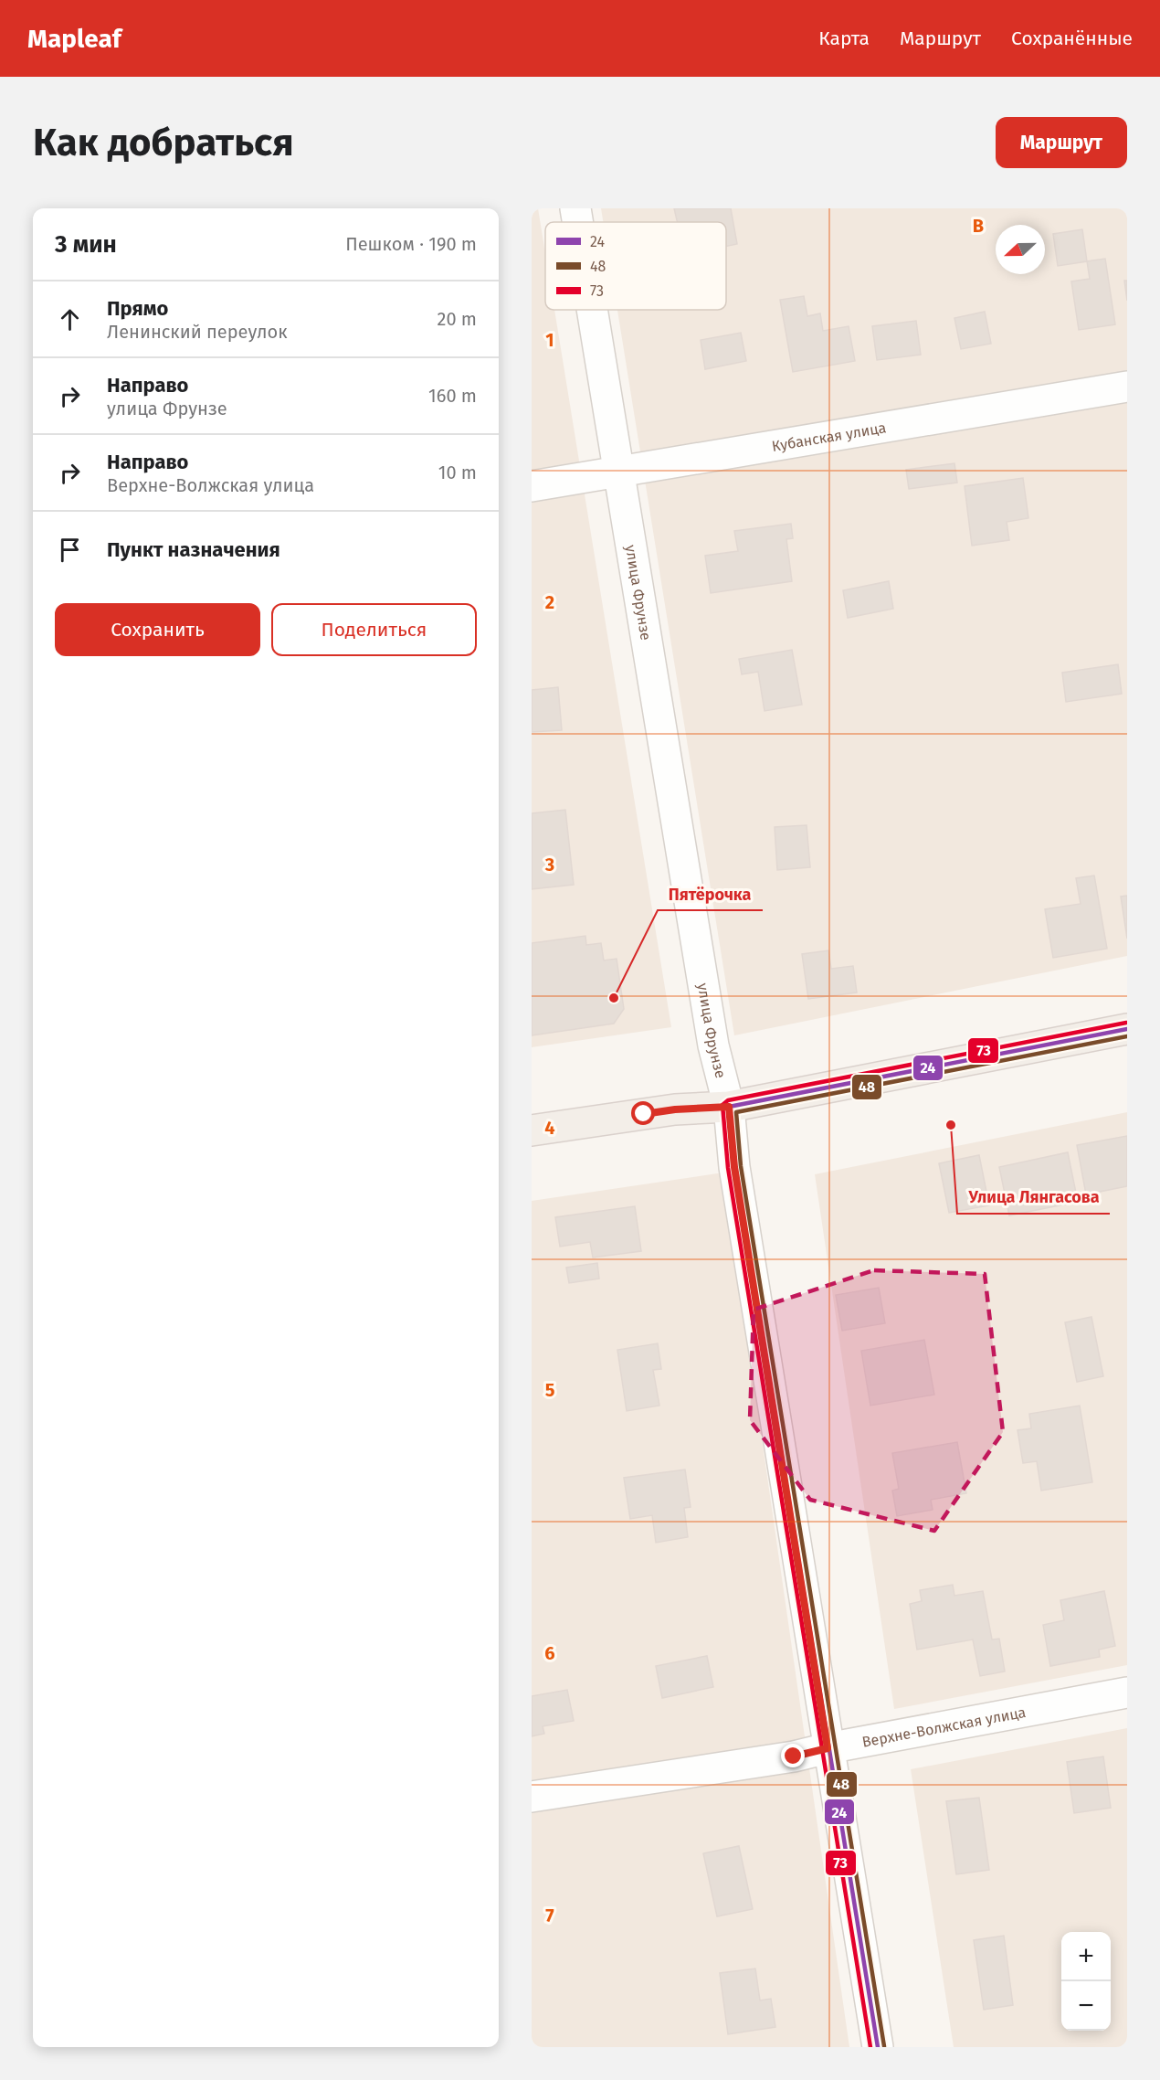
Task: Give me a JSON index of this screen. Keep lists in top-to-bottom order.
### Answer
{
  "streets": {
    "street": ["Кубанская улица", "улица Фрунзе", "Верхне-Волжская улица"]
  },
  "crossings": [
    ["Кубанская улица", "улица Фрунзе"],
    ["улица Фрунзе", "Верхне-Волжская улица"]
  ],
  "places": ["Пятёрочка", "Улица Лянгасова"],
  "lines": ["transit line 73", "transit line 24", "transit line 48"],
  "legend": ["24", "48", "73"],
  "north": "left",
  "page": {
    "header": "Mapleaf",
    "nav": ["Карта", "Маршрут", "Сохранённые"],
    "buttons": [
      "Маршрут",
      ["Сохранить", "Поделиться"]
    ],
    "title": "Как добраться",
    "heading": ["3 мин", "Пешком · 190 m"],
    "list": [
      ["Прямо", "Ленинский переулок", "20 m"],
      ["Направо", "улица Фрунзе", "160 m"],
      ["Направо", "Верхне-Волжская улица", "10 m"],
      "Пункт назначения"
    ],
    "map_buttons": ["+", "−"]
  },
  "grid": {
    "columns": ["B"],
    "rows": [
      "1",
      "2",
      "3",
      "4",
      "5",
      "6",
      "7"
    ]
  }
}
